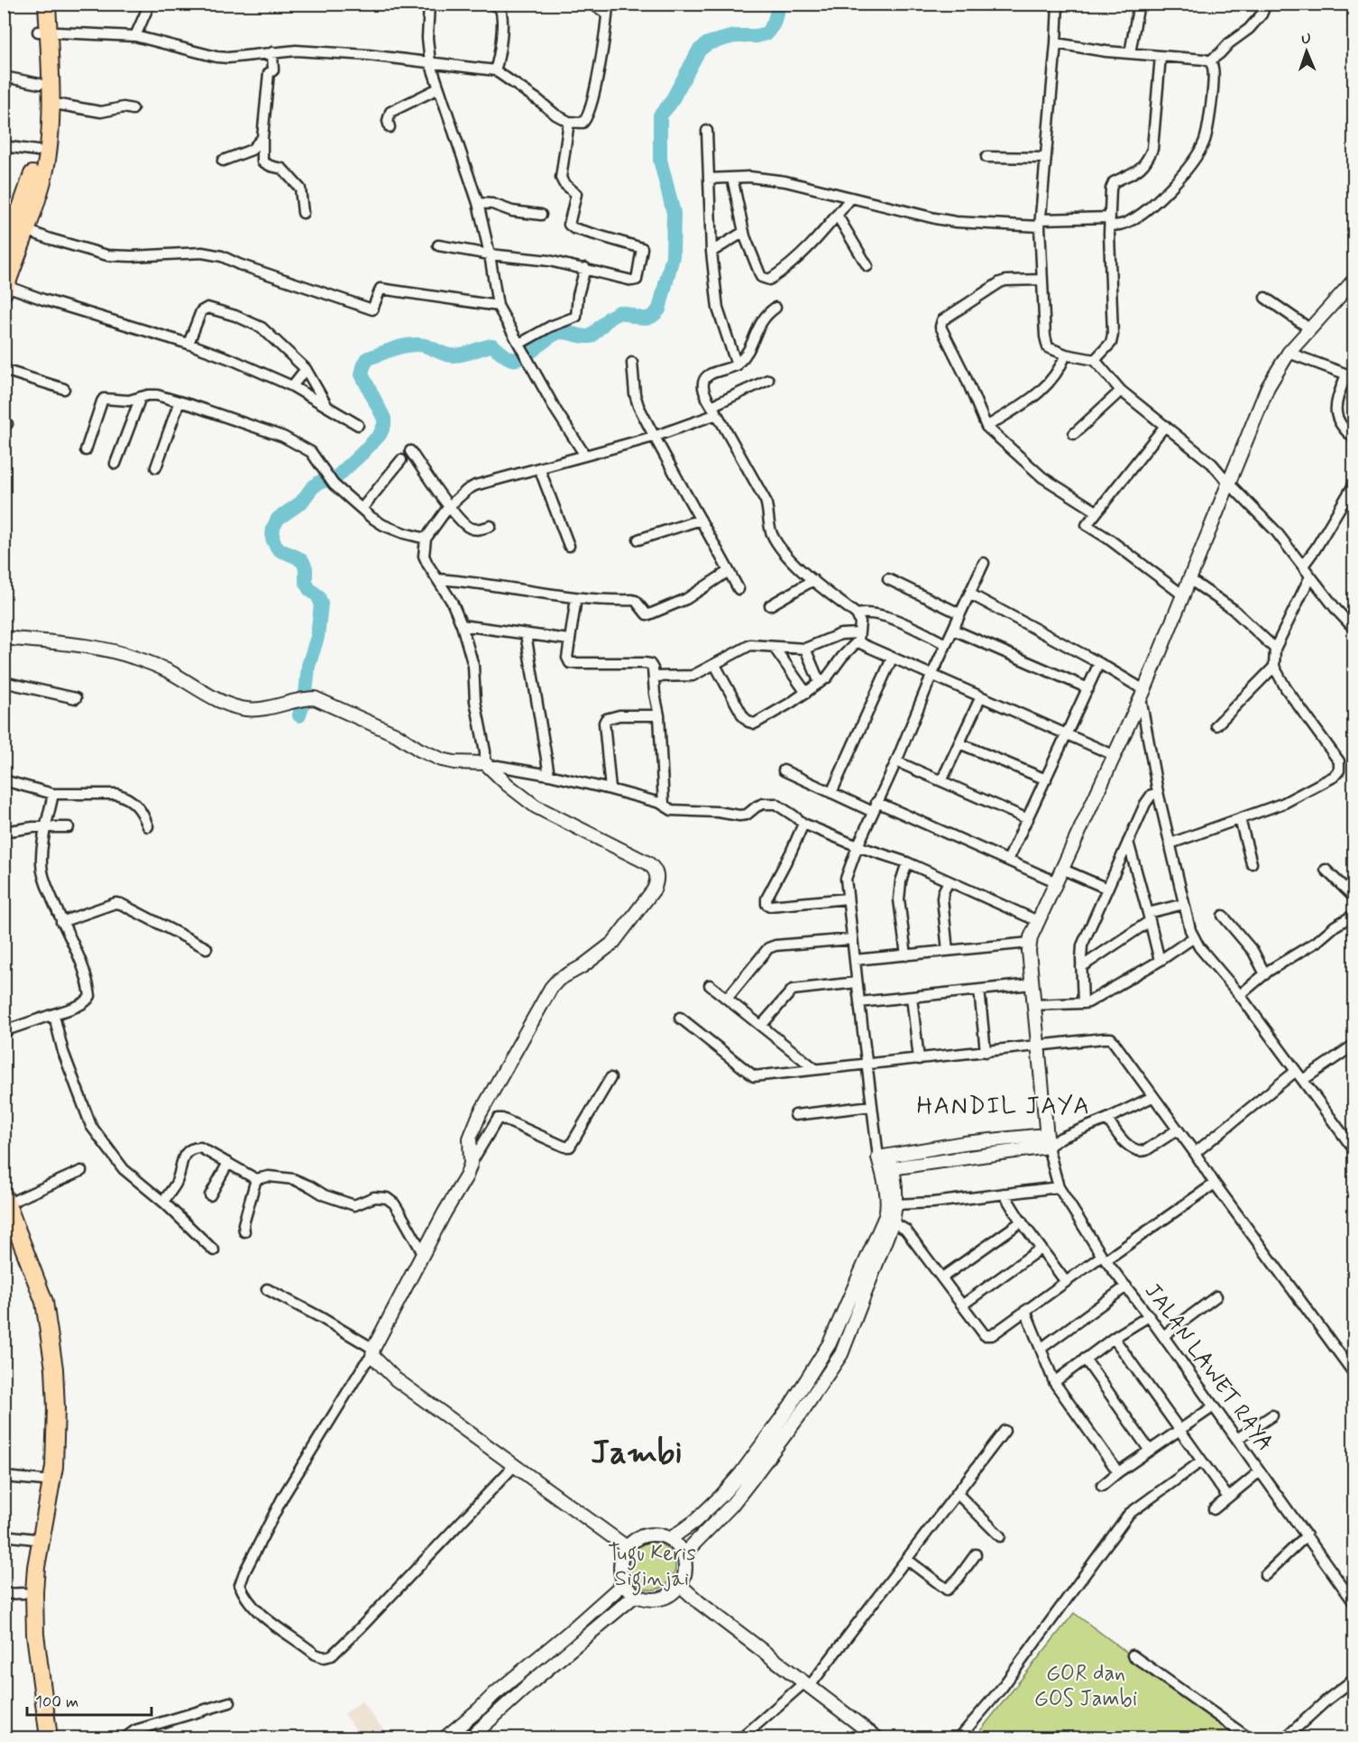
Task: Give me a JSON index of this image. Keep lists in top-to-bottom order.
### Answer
{
  "streets": {
    "street": ["JALAN LAWET RAYA"]
  },
  "districts": ["HANDIL JAYA", "Jambi"],
  "parks": ["Tugu Keris Siginjai", "GOR dan GOS Jambi"],
  "scale_bar": "100 m",
  "north": "top"
}
